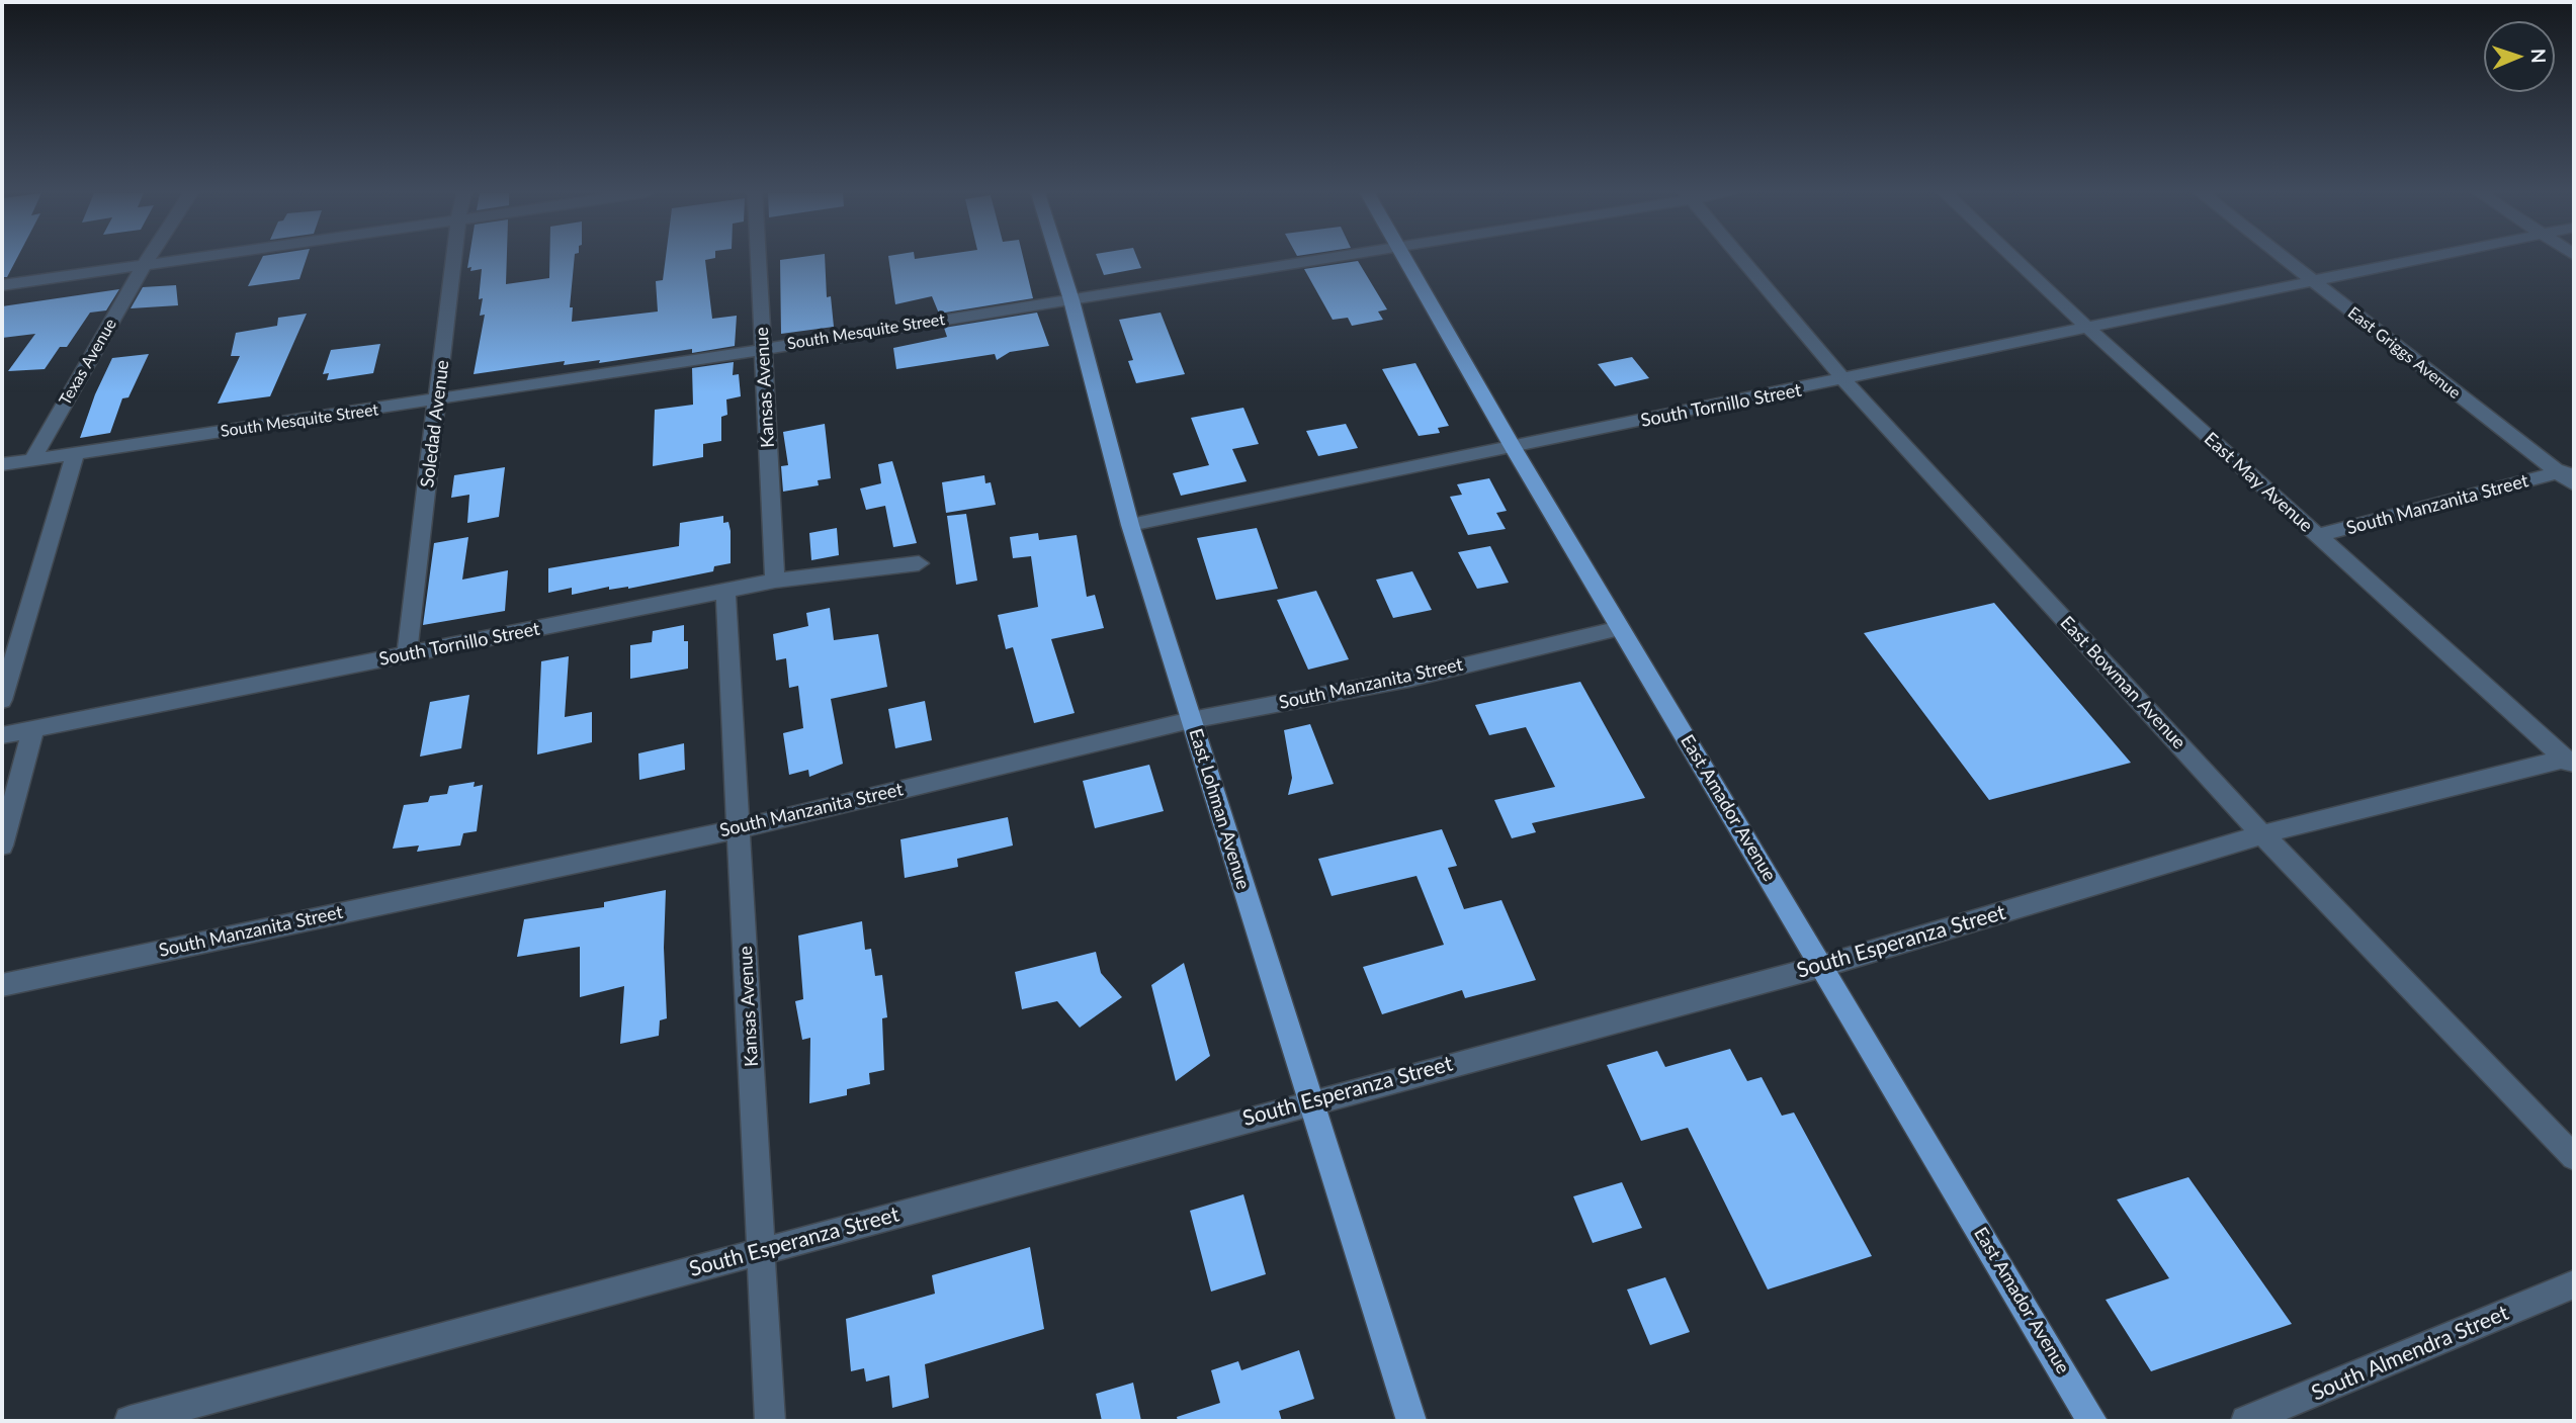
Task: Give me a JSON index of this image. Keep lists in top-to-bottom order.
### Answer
{
  "streets": {
    "main road": ["East Amador Avenue", "East Lohman Avenue"],
    "street": [
      "South Mesquite Street",
      "East Griggs Avenue",
      "Texas Avenue",
      "Kansas Avenue",
      "South Tornillo Street",
      "Soledad Avenue",
      "East May Avenue",
      "South Manzanita Street",
      "East Bowman Avenue",
      "South Esperanza Street",
      "South Almendra Street"
    ]
  },
  "crossings": [
    ["South Mesquite Street", "Texas Avenue"],
    ["South Mesquite Street", "Kansas Avenue"],
    ["South Mesquite Street", "Soledad Avenue"],
    ["South Mesquite Street", "East Lohman Avenue"],
    ["East Griggs Avenue", "South Tornillo Street"],
    ["East Griggs Avenue", "South Manzanita Street"],
    ["Kansas Avenue", "South Tornillo Street"],
    ["Kansas Avenue", "South Manzanita Street"],
    ["Kansas Avenue", "South Esperanza Street"],
    ["South Tornillo Street", "Soledad Avenue"],
    ["South Tornillo Street", "East May Avenue"],
    ["South Tornillo Street", "East Bowman Avenue"],
    ["South Tornillo Street", "East Amador Avenue"],
    ["South Tornillo Street", "East Lohman Avenue"],
    ["East May Avenue", "South Manzanita Street"],
    ["East May Avenue", "South Esperanza Street"],
    ["South Manzanita Street", "East Amador Avenue"],
    ["South Manzanita Street", "East Lohman Avenue"],
    ["East Bowman Avenue", "South Esperanza Street"],
    ["East Amador Avenue", "South Esperanza Street"],
    ["East Lohman Avenue", "South Esperanza Street"]
  ],
  "north": "right"
}
